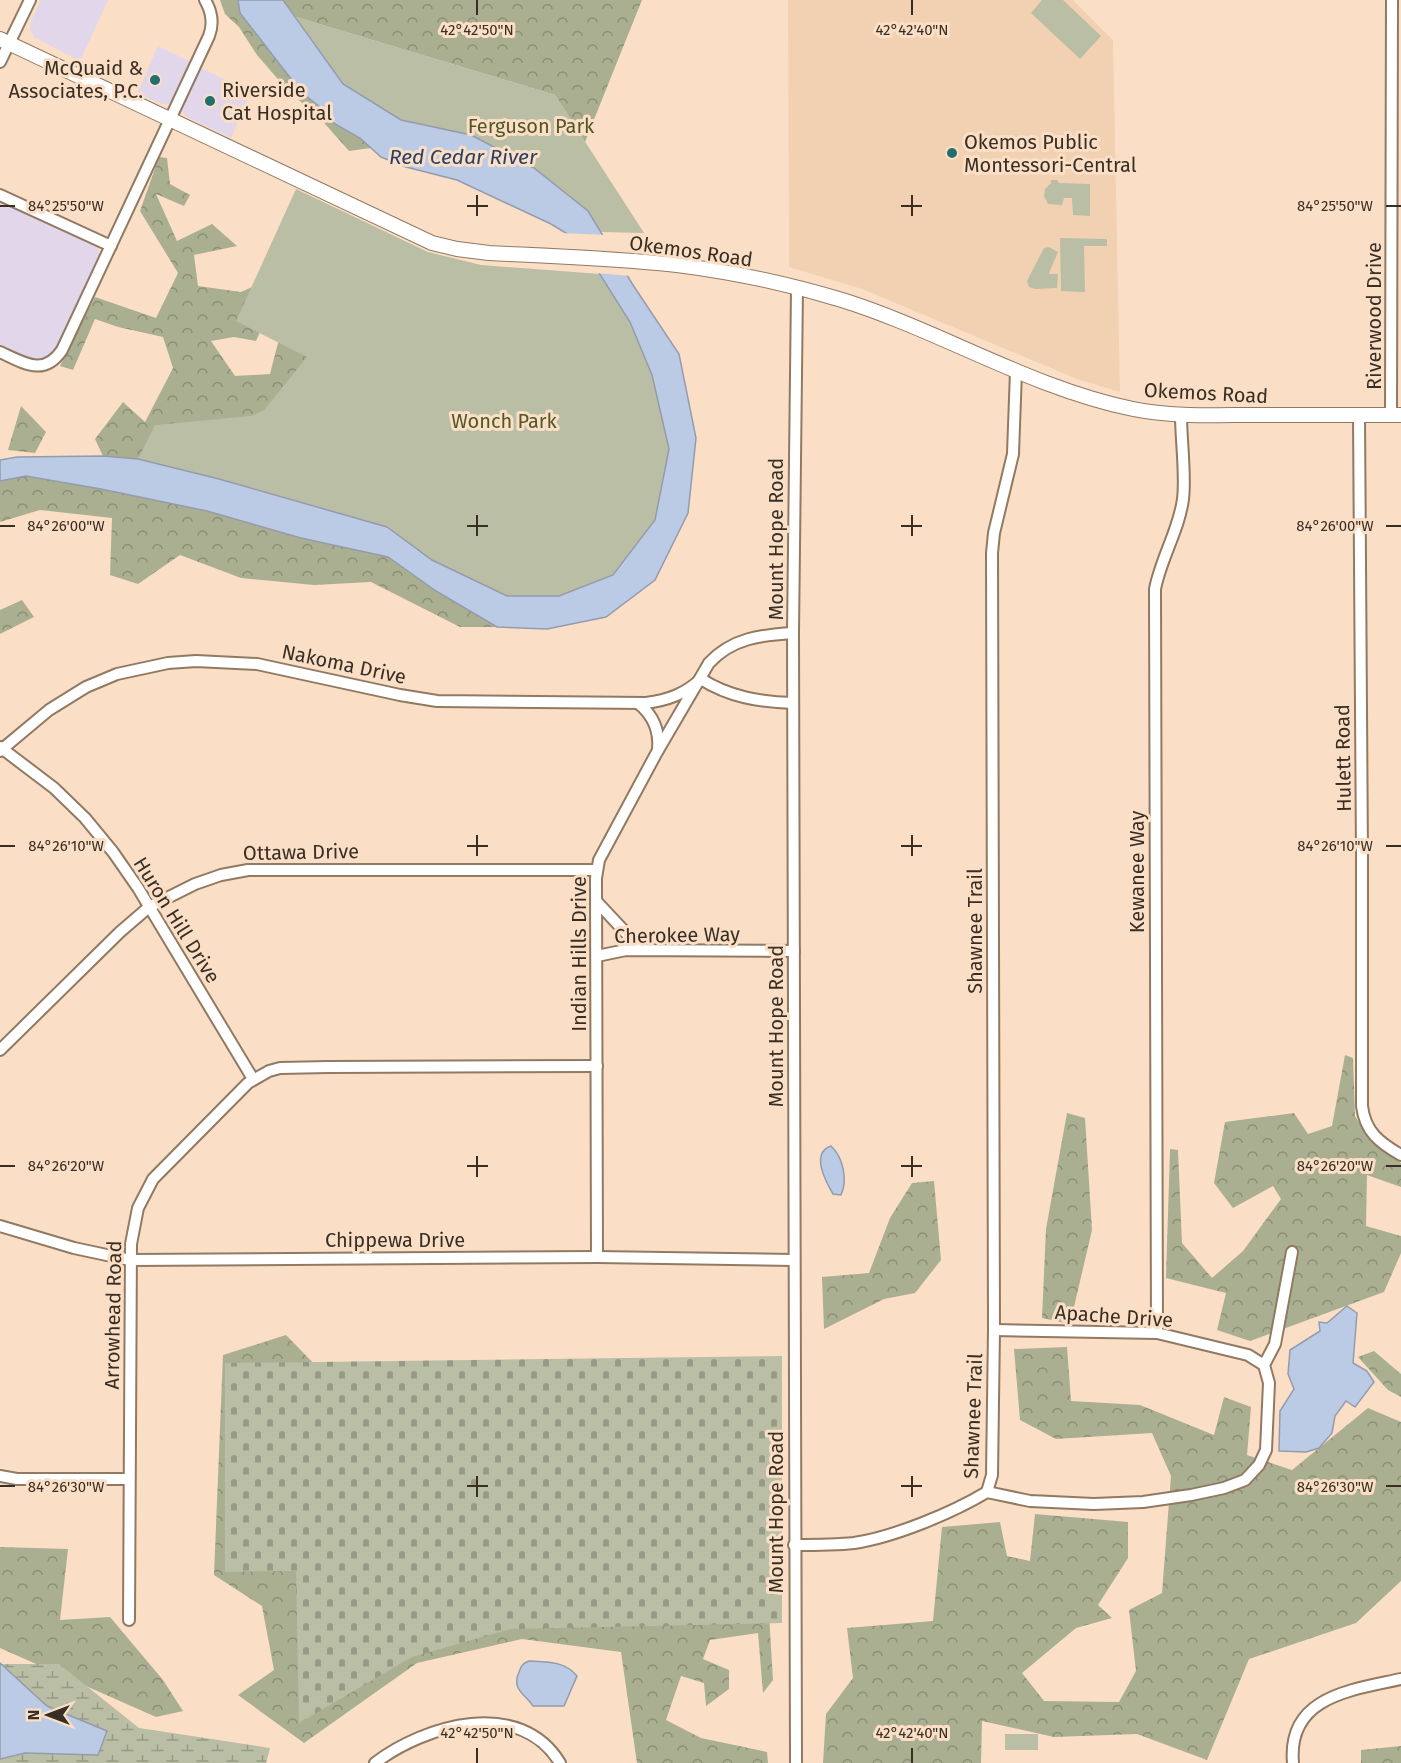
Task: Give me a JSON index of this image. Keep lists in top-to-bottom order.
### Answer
{
  "streets": {
    "main road": ["Okemos Road"],
    "street": [
      "Riverwood Drive",
      "Mount Hope Road",
      "Nakoma Drive",
      "Hulett Road",
      "Ottawa Drive",
      "Kewanee Way",
      "Huron Hill Drive",
      "Shawnee Trail",
      "Cherokee Way",
      "Indian Hills Drive",
      "Chippewa Drive",
      "Arrowhead Road",
      "Apache Drive"
    ]
  },
  "crossings": [
    ["Okemos Road", "Riverwood Drive"],
    ["Okemos Road", "Mount Hope Road"],
    ["Okemos Road", "Hulett Road"],
    ["Okemos Road", "Kewanee Way"],
    ["Okemos Road", "Shawnee Trail"],
    ["Mount Hope Road", "Cherokee Way"],
    ["Mount Hope Road", "Indian Hills Drive"],
    ["Mount Hope Road", "Chippewa Drive"],
    ["Nakoma Drive", "Huron Hill Drive"],
    ["Nakoma Drive", "Indian Hills Drive"],
    ["Ottawa Drive", "Huron Hill Drive"],
    ["Ottawa Drive", "Indian Hills Drive"],
    ["Kewanee Way", "Apache Drive"],
    ["Huron Hill Drive", "Arrowhead Road"],
    ["Shawnee Trail", "Apache Drive"],
    ["Cherokee Way", "Indian Hills Drive"],
    ["Indian Hills Drive", "Chippewa Drive"],
    ["Indian Hills Drive", "Arrowhead Road"],
    ["Chippewa Drive", "Arrowhead Road"]
  ],
  "water": ["Red Cedar River"],
  "parks": ["Ferguson Park", "Wonch Park"],
  "places": ["McQuaid & Associates, P.C.", "Riverside Cat Hospital", "Okemos Public Montessori-Central"],
  "north": "left",
  "coordinates": [
    "42°42'50\"N",
    "42°42'40\"N",
    "84°25'50\"W",
    "84°26'00\"W",
    "84°26'10\"W",
    "84°26'20\"W",
    "84°26'30\"W"
  ]
}
